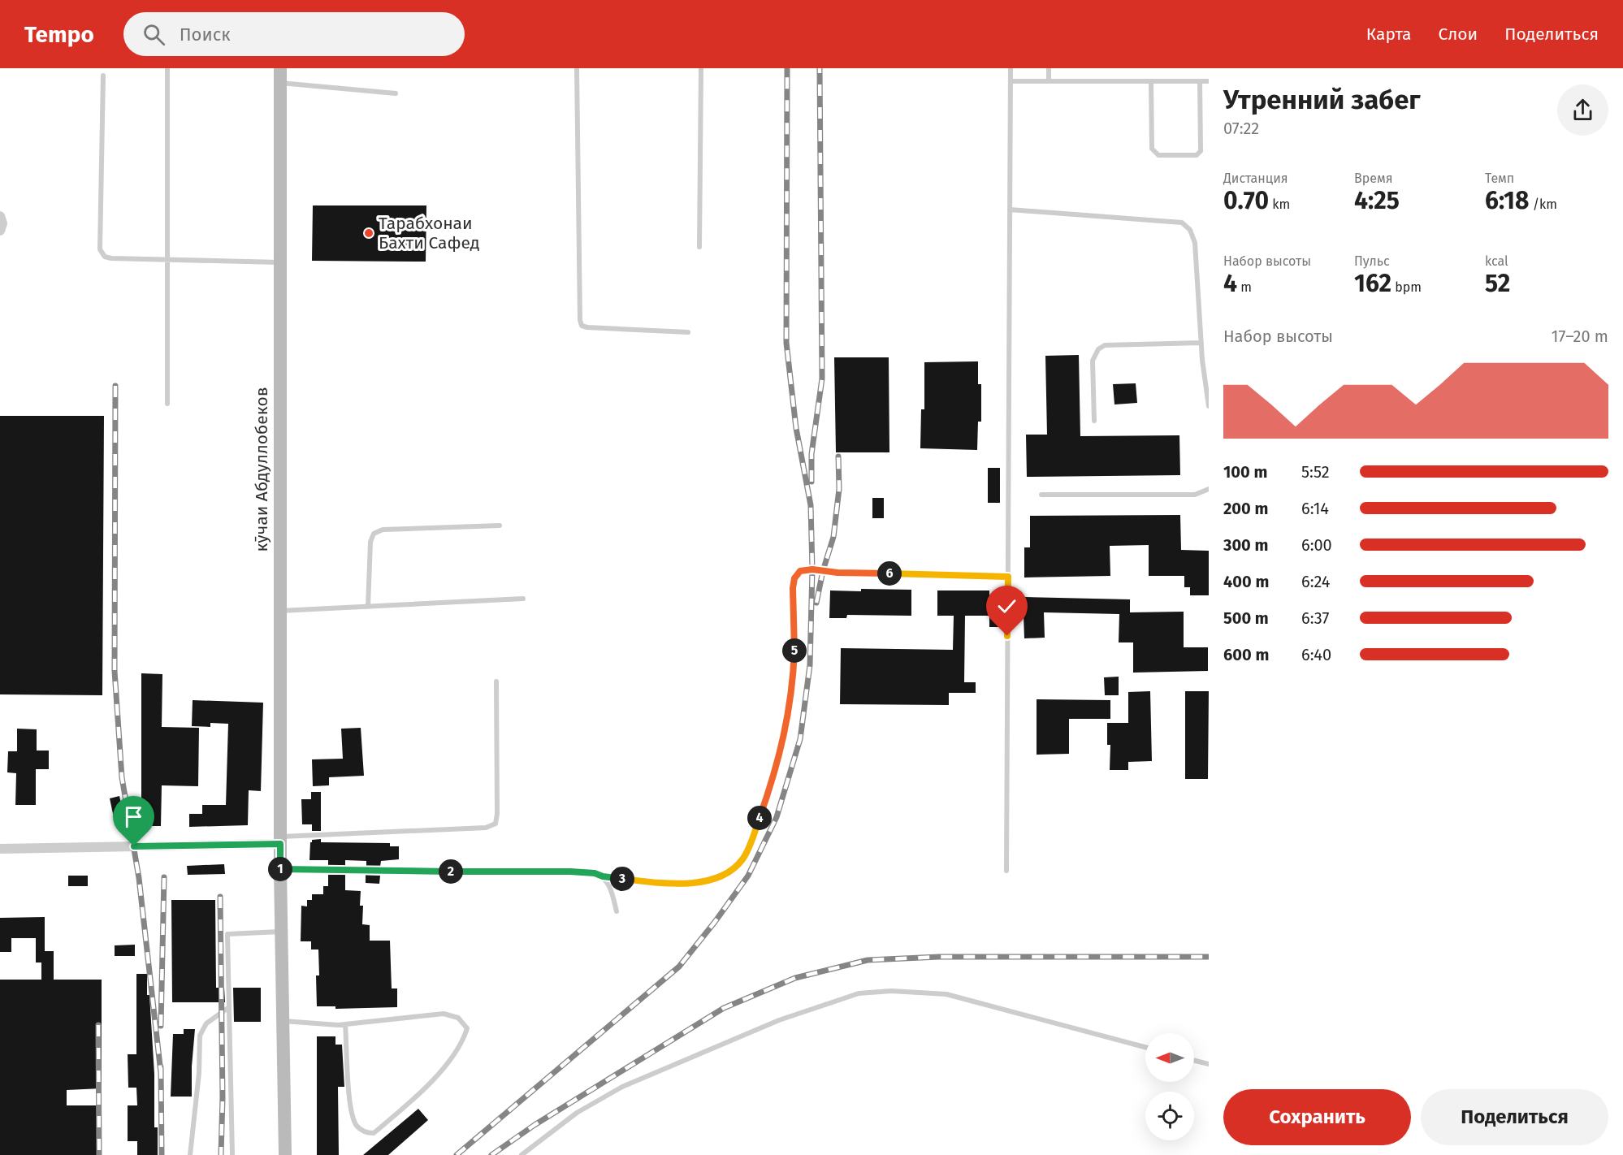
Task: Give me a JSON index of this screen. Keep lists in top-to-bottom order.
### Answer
{
  "streets": {
    "street": ["кӯчаи Абдуллобеков"]
  },
  "places": ["Тарабхонаи Бахти Сафед"],
  "north": "left",
  "page": {
    "header": "Tempo",
    "search": "Поиск",
    "nav": ["Карта", "Слои", "Поделиться"],
    "heading": ["Утренний забег", "07:22"],
    "stats": [
      ["Дистанция", "0.70 km"],
      ["Время", "4:25"],
      ["Темп", "6:18 /km"],
      ["Набор высоты", "4 m"],
      ["Пульс", "162 bpm"],
      ["kcal", "52"]
    ],
    "chart": ["Набор высоты", "17–20 m"],
    "list": [
      {
        "name": "100 m",
        "note": "5:52"
      },
      {
        "name": "200 m",
        "note": "6:14"
      },
      {
        "name": "300 m",
        "note": "6:00"
      },
      {
        "name": "400 m",
        "note": "6:24"
      },
      {
        "name": "500 m",
        "note": "6:37"
      },
      {
        "name": "600 m",
        "note": "6:40"
      }
    ],
    "pins": [
      "6",
      "5",
      "4",
      "1",
      "2",
      "3"
    ],
    "buttons": ["Сохранить", "Поделиться"]
  }
}
